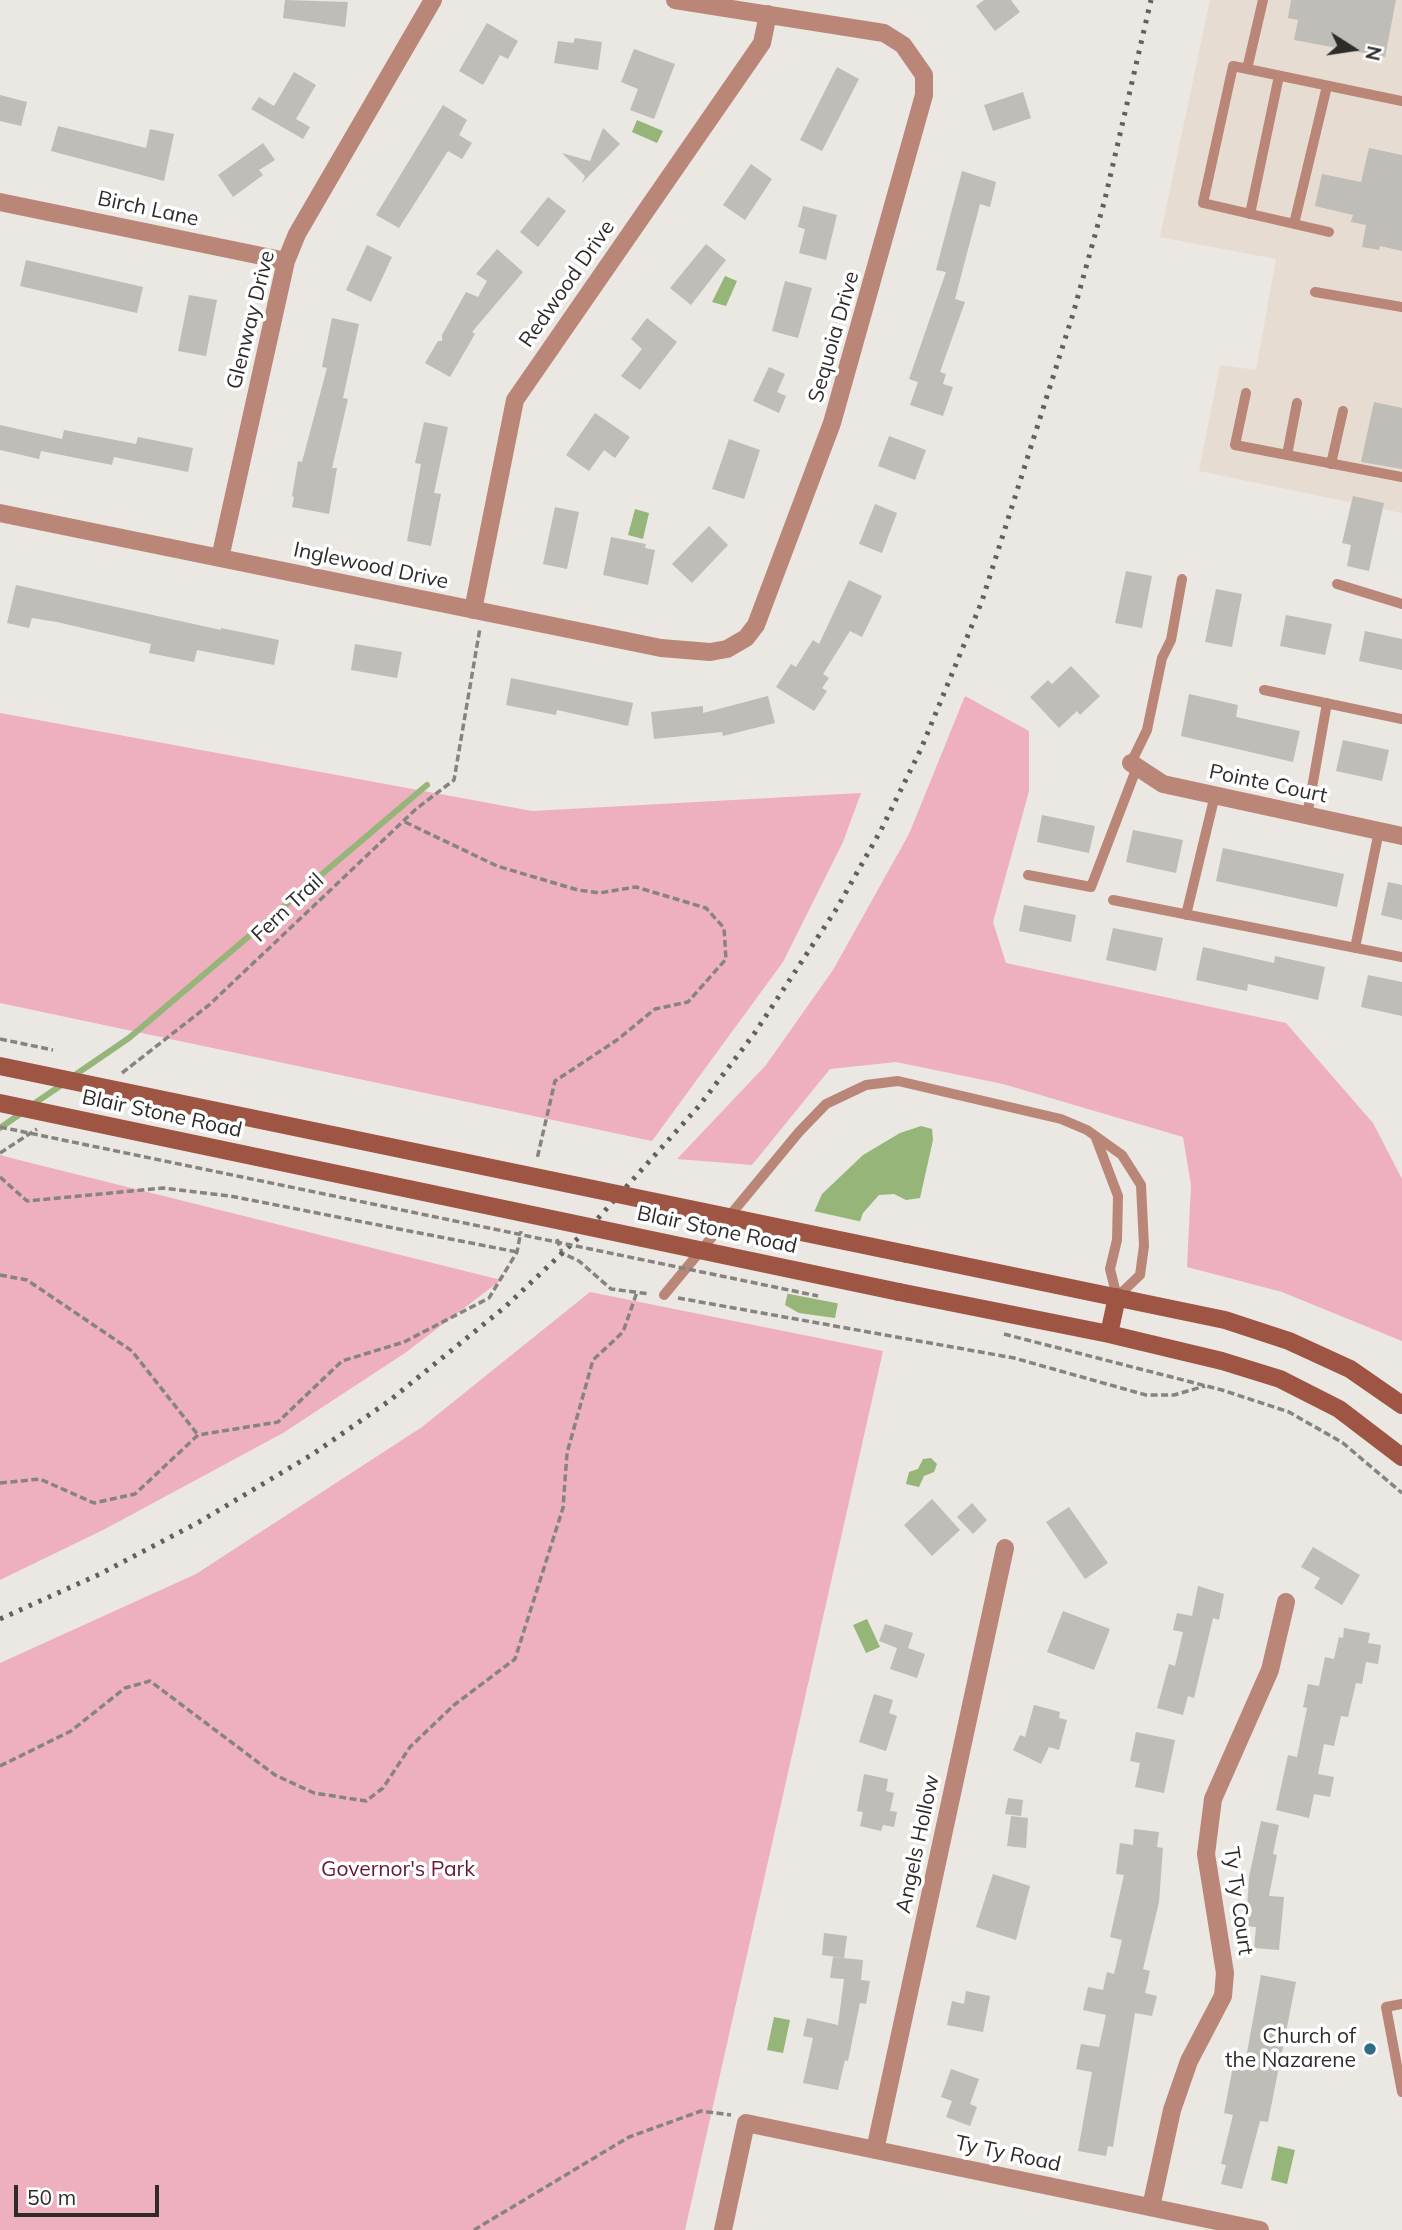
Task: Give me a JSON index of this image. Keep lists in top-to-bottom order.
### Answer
{
  "streets": {
    "main road": ["Blair Stone Road"],
    "street": [
      "Birch Lane",
      "Redwood Drive",
      "Glenway Drive",
      "Sequoia Drive",
      "Inglewood Drive",
      "Pointe Court",
      "Angels Hollow",
      "Ty Ty Court",
      "Ty Ty Road"
    ],
    "path": ["Fern Trail"]
  },
  "crossings": [
    ["Birch Lane", "Glenway Drive"],
    ["Redwood Drive", "Sequoia Drive"],
    ["Redwood Drive", "Inglewood Drive"],
    ["Redwood Drive", "Fern Trail"],
    ["Glenway Drive", "Inglewood Drive"],
    ["Sequoia Drive", "Inglewood Drive"],
    ["Inglewood Drive", "Fern Trail"],
    ["Angels Hollow", "Ty Ty Road"],
    ["Ty Ty Court", "Ty Ty Road"]
  ],
  "parks": ["Governor's Park"],
  "places": ["Church of the Nazarene"],
  "scale_bar": "50 m",
  "north": "right"
}
